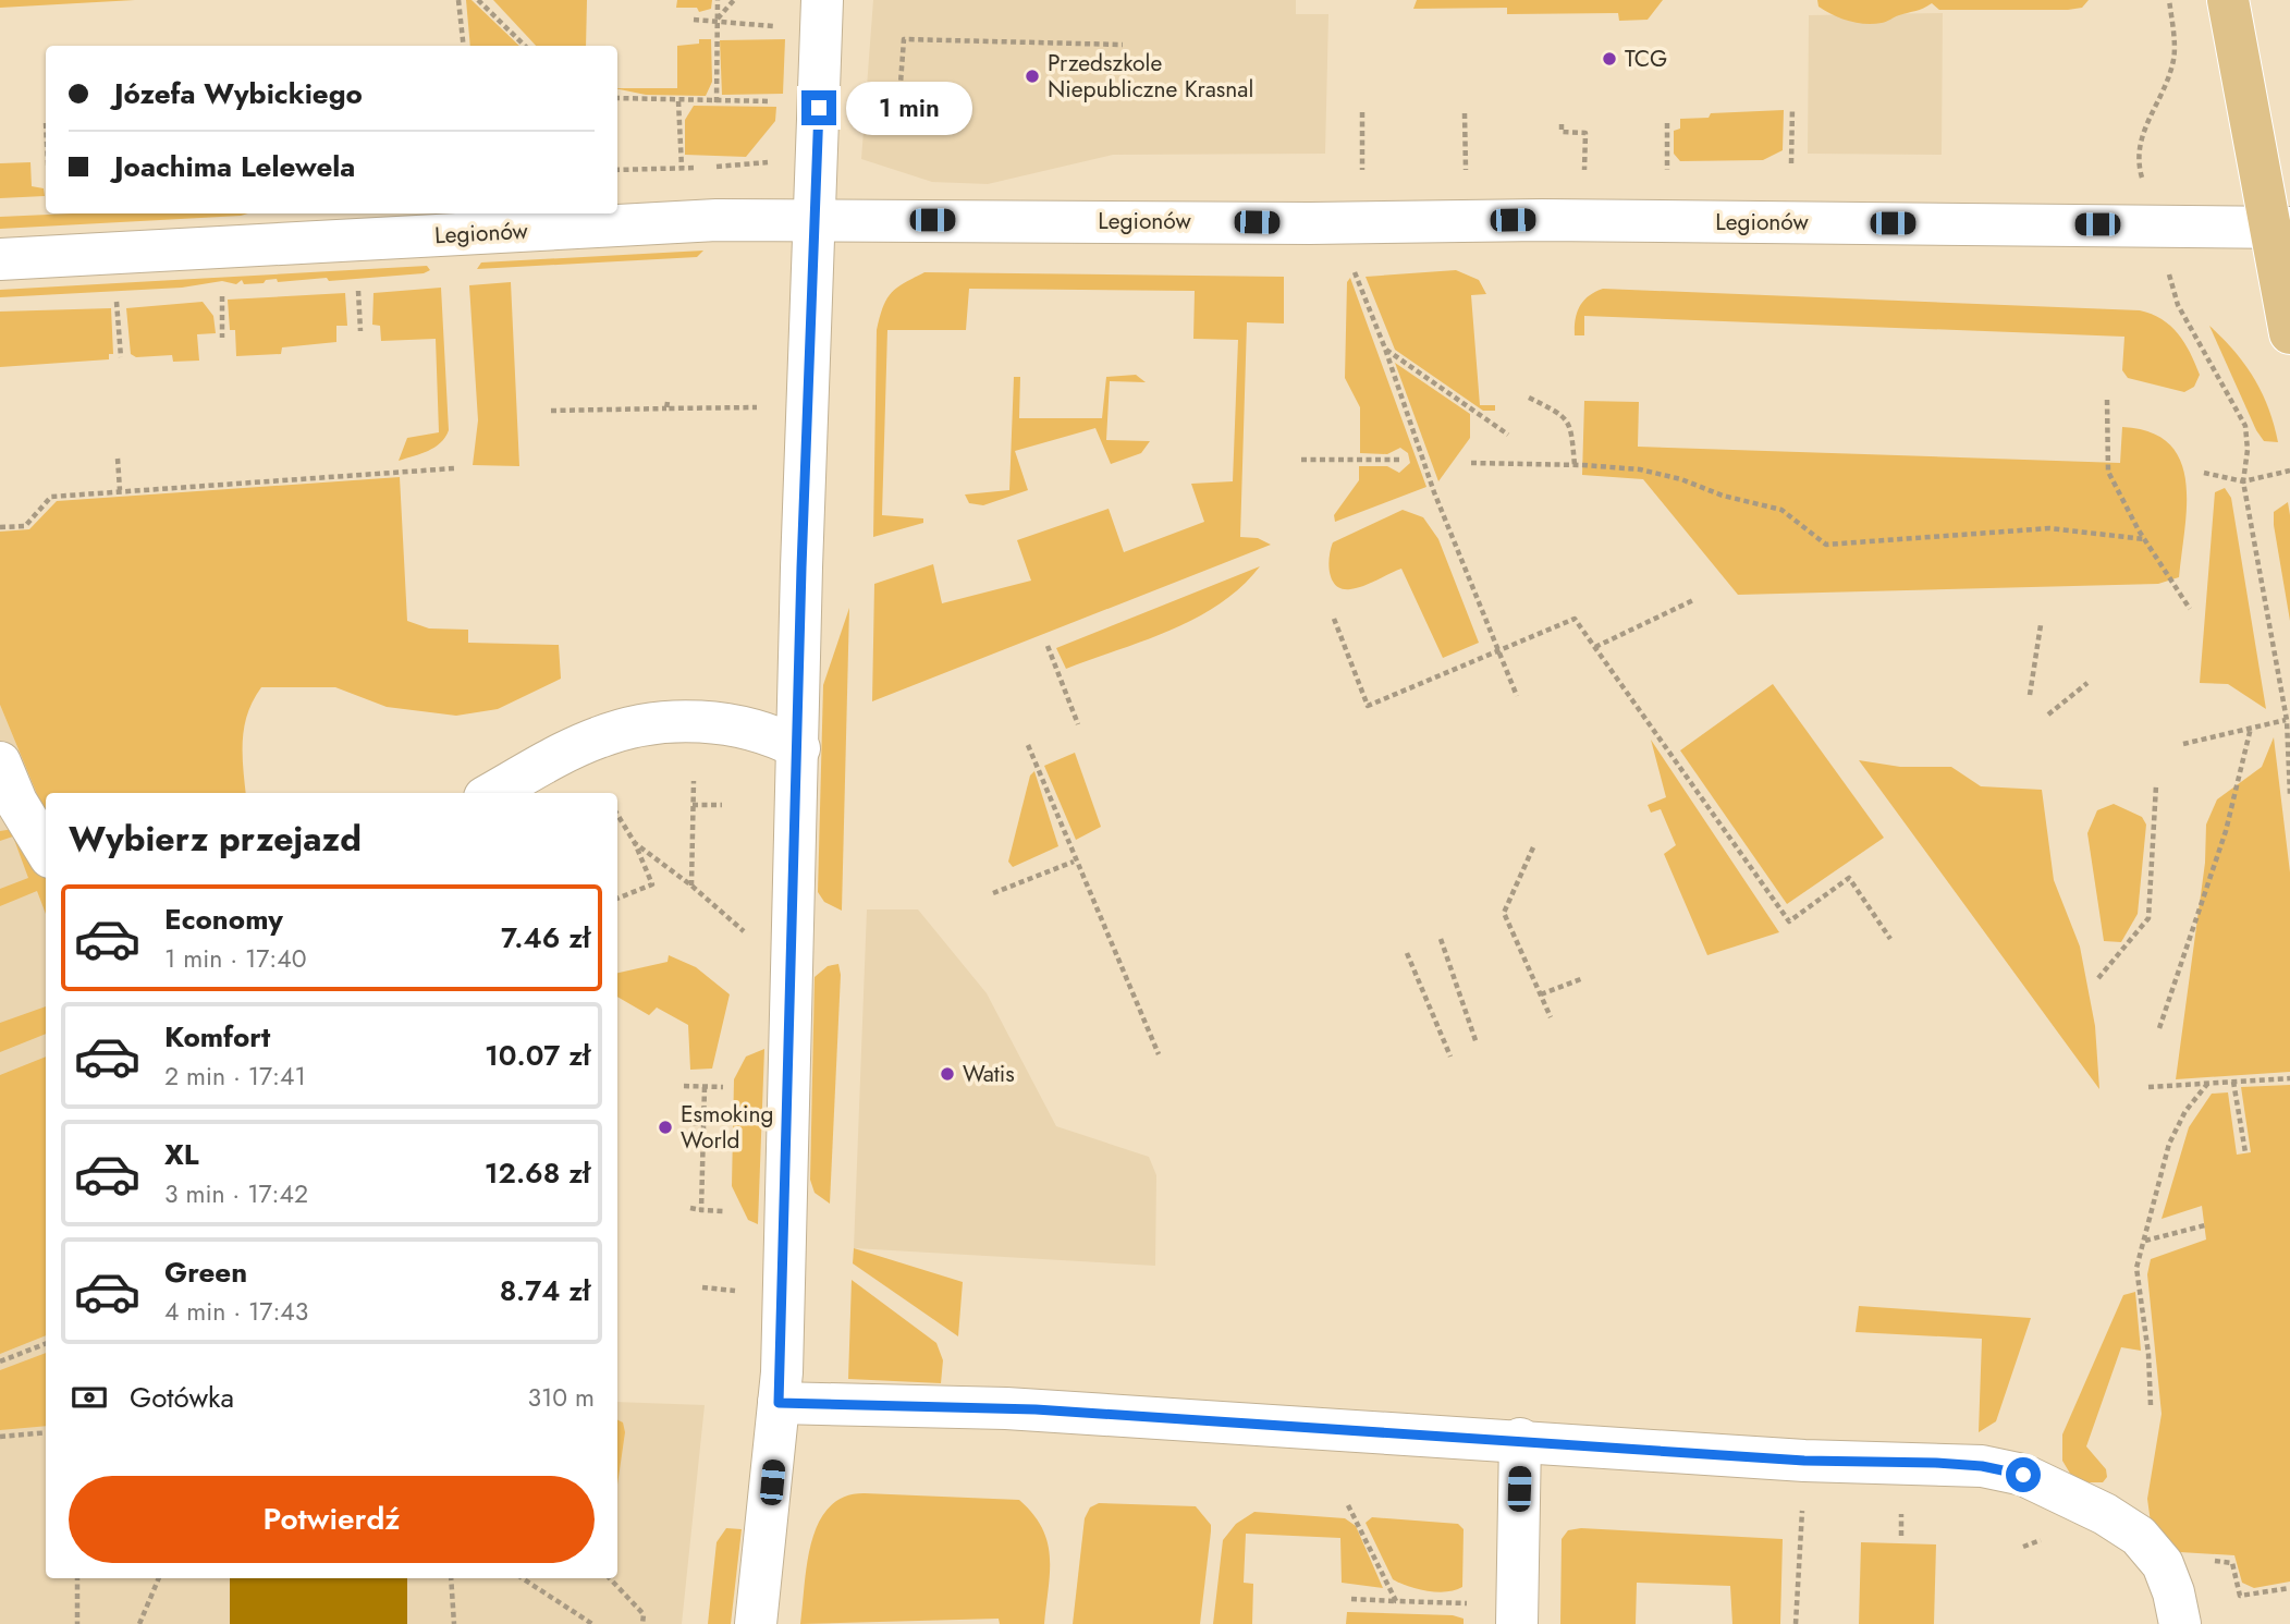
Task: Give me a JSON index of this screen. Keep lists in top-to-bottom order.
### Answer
{
  "streets": {
    "street": ["Legionów"]
  },
  "places": [
    "TCG",
    "Przedszkole Niepubliczne Krasnal",
    "Watis",
    "Esmoking World"
  ],
  "page": {
    "banner": ["Józefa Wybickiego", "Joachima Lelewela"],
    "bubble": "1 min",
    "heading": "Wybierz przejazd",
    "list": [
      {
        "name": "Economy",
        "note": "1 min · 17:40",
        "value": "7.46 zł"
      },
      {
        "name": "Komfort",
        "note": "2 min · 17:41",
        "value": "10.07 zł"
      },
      {
        "name": "XL",
        "note": "3 min · 17:42",
        "value": "12.68 zł"
      },
      {
        "name": "Green",
        "note": "4 min · 17:43",
        "value": "8.74 zł"
      }
    ],
    "pay": ["Gotówka", "310 m"],
    "buttons": "Potwierdź"
  }
}
